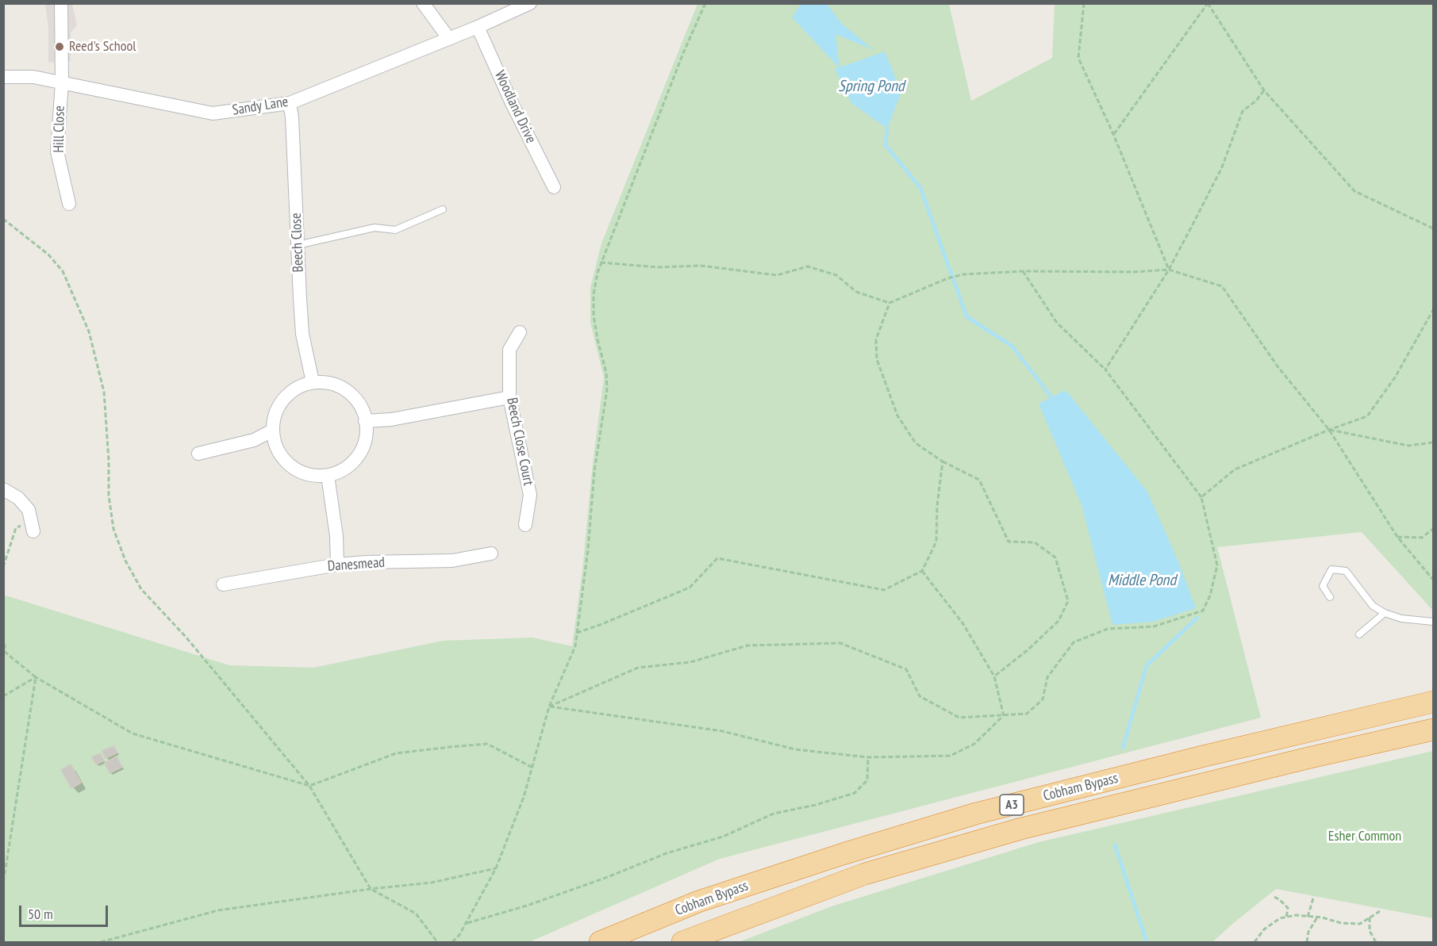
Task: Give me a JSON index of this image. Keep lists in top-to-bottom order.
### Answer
{
  "streets": {
    "highway": ["Cobham Bypass", "A3"],
    "street": [
      "Sandy Lane",
      "Woodland Drive",
      "Hill Close",
      "Beech Close",
      "Beech Close Court",
      "Danesmead"
    ]
  },
  "crossings": [
    ["Sandy Lane", "Woodland Drive"],
    ["Sandy Lane", "Hill Close"],
    ["Sandy Lane", "Beech Close"]
  ],
  "water": ["Spring Pond", "Middle Pond"],
  "parks": ["Esher Common"],
  "places": ["Reed's School"],
  "scale_bar": "50 m"
}
